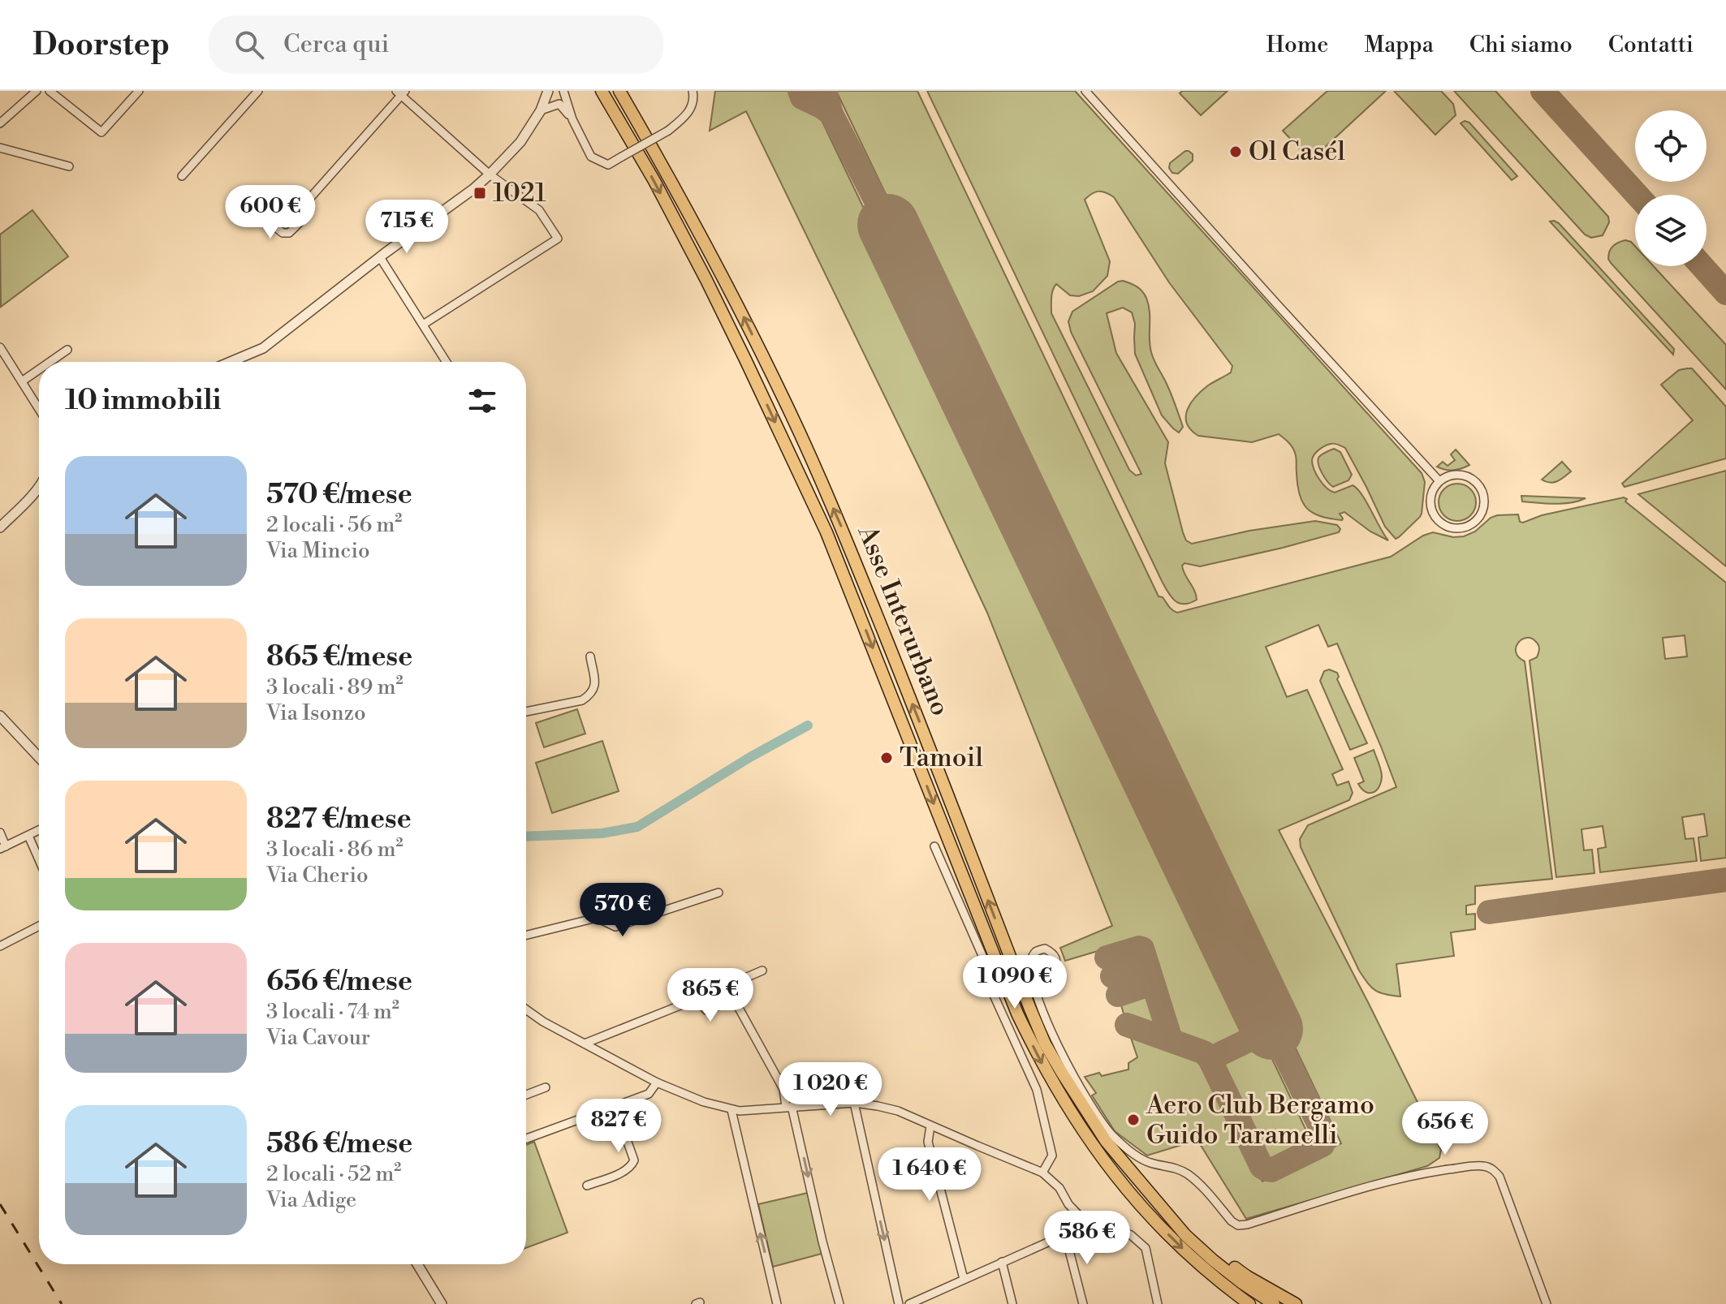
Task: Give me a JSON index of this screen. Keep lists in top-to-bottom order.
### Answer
{
  "streets": {
    "highway": ["Asse Interurbano"]
  },
  "places": {
    "other": ["Ol Casél", "Tamoil", "Aero Club Bergamo Guido Taramelli"],
    "transit": ["1021"]
  },
  "page": {
    "header": "Doorstep",
    "search": "Cerca qui",
    "nav": [
      "Home",
      "Mappa",
      "Chi siamo",
      "Contatti"
    ],
    "price": [
      "600 €",
      "715 €",
      "570 €",
      "1 090 €",
      "865 €",
      "1 020 €",
      "827 €",
      "656 €",
      "1 640 €",
      "586 €"
    ],
    "heading": "10 immobili",
    "list": [
      {
        "name": "570 €/mese",
        "note": "2 locali · 56 m² · Via Mincio"
      },
      {
        "name": "865 €/mese",
        "note": "3 locali · 89 m² · Via Isonzo"
      },
      {
        "name": "827 €/mese",
        "note": "3 locali · 86 m² · Via Cherio"
      },
      {
        "name": "656 €/mese",
        "note": "3 locali · 74 m² · Via Cavour"
      },
      {
        "name": "586 €/mese",
        "note": "2 locali · 52 m² · Via Adige"
      }
    ]
  }
}
